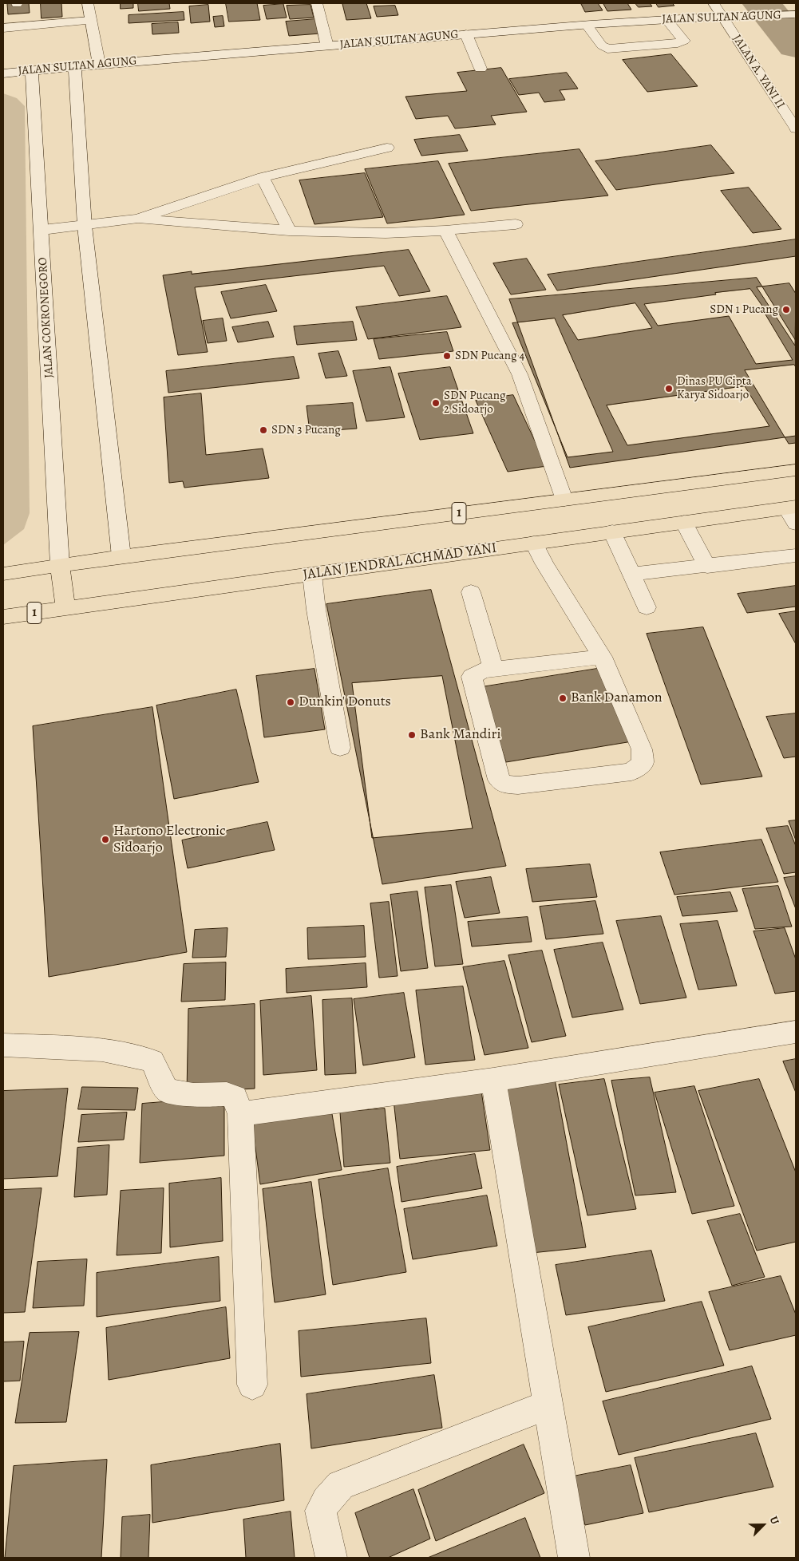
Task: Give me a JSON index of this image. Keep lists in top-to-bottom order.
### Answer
{
  "streets": {
    "highway": ["1", "JALAN JENDRAL ACHMAD YANI"],
    "street": ["JALAN SULTAN AGUNG", "JALAN A. YANI II", "JALAN COKRONEGORO"]
  },
  "crossings": [
    ["JALAN SULTAN AGUNG", "JALAN A. YANI II"],
    ["JALAN SULTAN AGUNG", "JALAN COKRONEGORO"],
    ["JALAN COKRONEGORO", "1"]
  ],
  "places": [
    "SDN 1 Pucang",
    "SDN Pucang 4",
    "Dinas PU Cipta Karya Sidoarjo",
    "SDN Pucang 2 Sidoarjo",
    "SDN 3 Pucang",
    "Bank Danamon",
    "Dunkin' Donuts",
    "Bank Mandiri",
    "Hartono Electronic Sidoarjo"
  ],
  "north": "top right"
}
